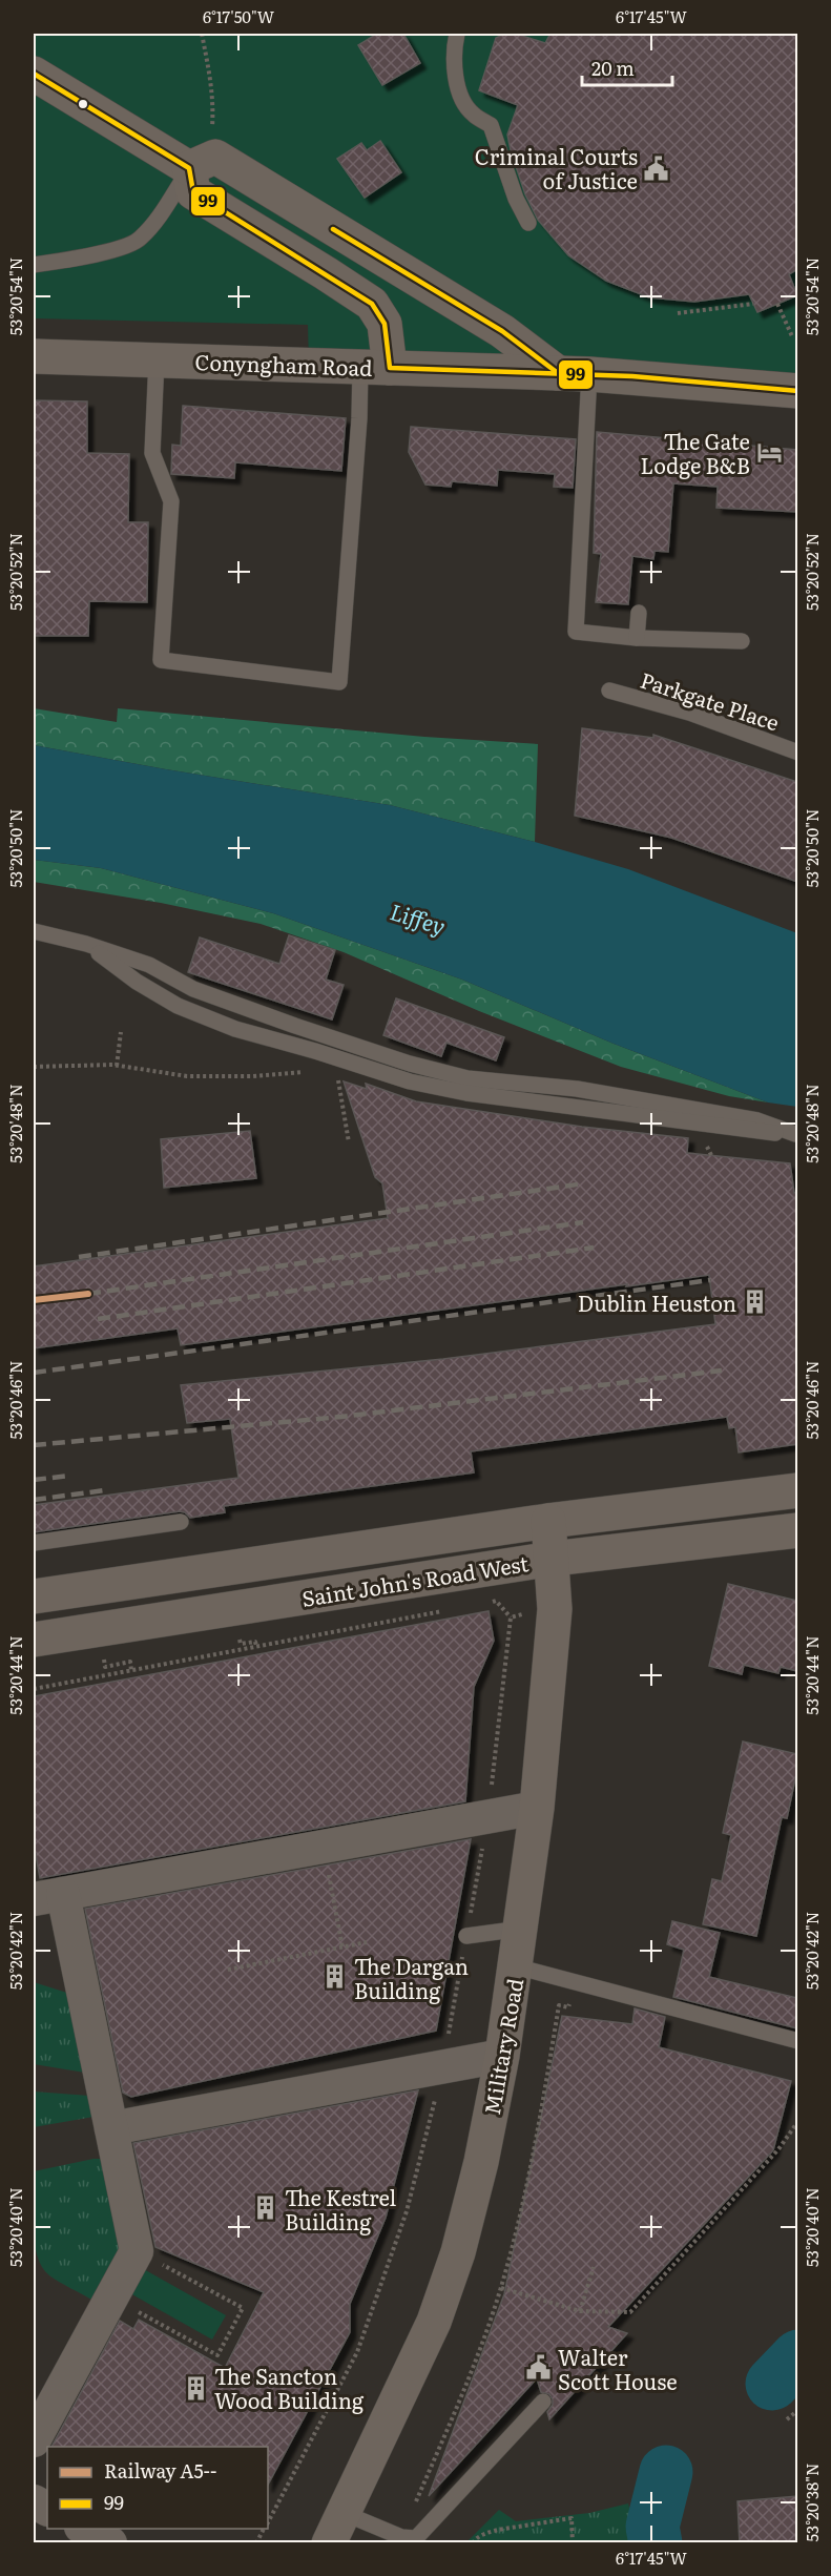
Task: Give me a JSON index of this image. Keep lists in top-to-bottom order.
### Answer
{
  "streets": {
    "main road": ["Conyngham Road", "Saint John's Road West", "Military Road"],
    "lane": ["Parkgate Place"]
  },
  "crossings": [
    ["Saint John's Road West", "Military Road"]
  ],
  "water": ["Liffey"],
  "places": {
    "public building": ["Criminal Courts of Justice", "Walter Scott House"],
    "hotel": ["The Gate Lodge B&B"],
    "building": [
      "Dublin Heuston",
      "The Dargan Building",
      "The Kestrel Building",
      "The Sancton Wood Building"
    ]
  },
  "lines": ["transit line 99", "rail line A5--"],
  "legend": ["Railway A5--", "99"],
  "scale_bar": "20 m",
  "coordinates": [
    "6°17'50\"W",
    "6°17'45\"W",
    "53°20'54\"N",
    "53°20'52\"N",
    "53°20'50\"N",
    "53°20'48\"N",
    "53°20'46\"N",
    "53°20'44\"N",
    "53°20'42\"N",
    "53°20'40\"N",
    "53°20'38\"N"
  ]
}
